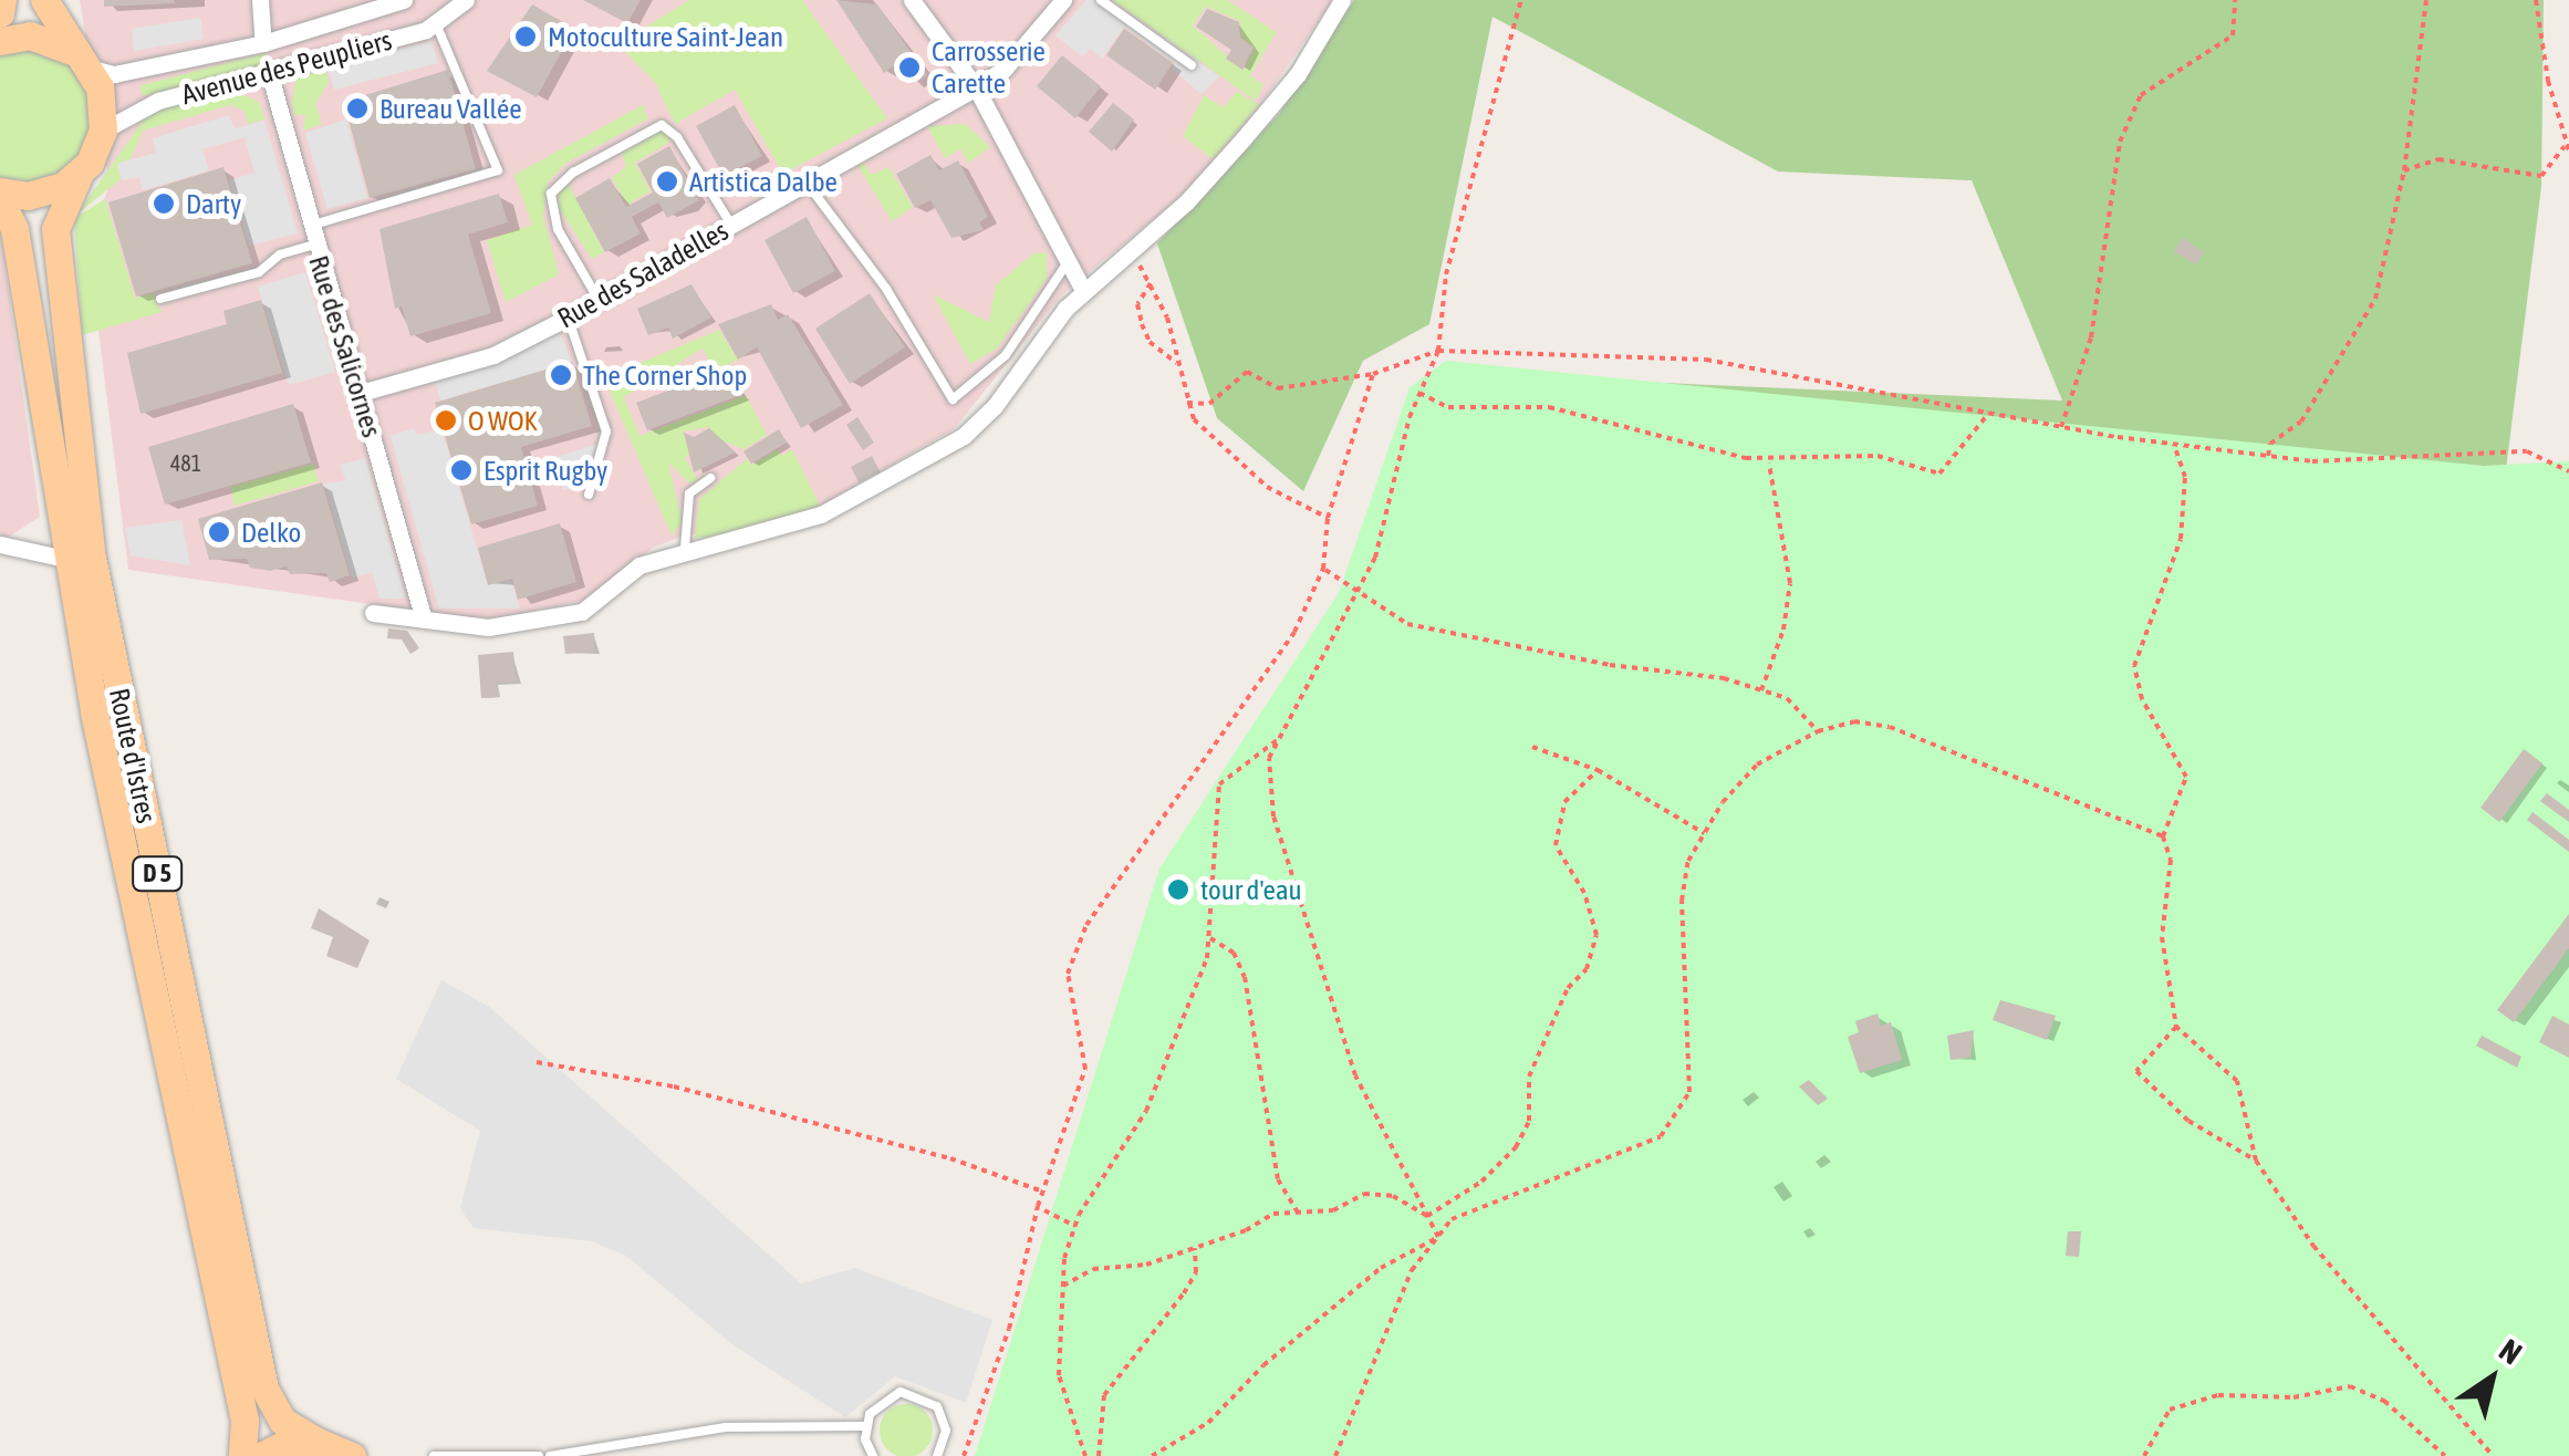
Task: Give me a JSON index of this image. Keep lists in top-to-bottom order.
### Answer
{
  "streets": {
    "main road": ["Route d'Istres", "D 5"],
    "street": ["Avenue des Peupliers", "Rue des Saladelles", "Rue des Salicornes"]
  },
  "crossings": [
    ["Avenue des Peupliers", "Rue des Salicornes"],
    ["Avenue des Peupliers", "Route d'Istres"],
    ["Rue des Saladelles", "Rue des Salicornes"]
  ],
  "places": [
    "Motoculture Saint-Jean",
    "Carrosserie Carette",
    "Bureau Vallée",
    "Artistica Dalbe",
    "Darty",
    "The Corner Shop",
    "O WOK",
    "Esprit Rugby",
    "Delko",
    "tour d'eau"
  ],
  "house_numbers": ["481"],
  "north": "top right"
}
